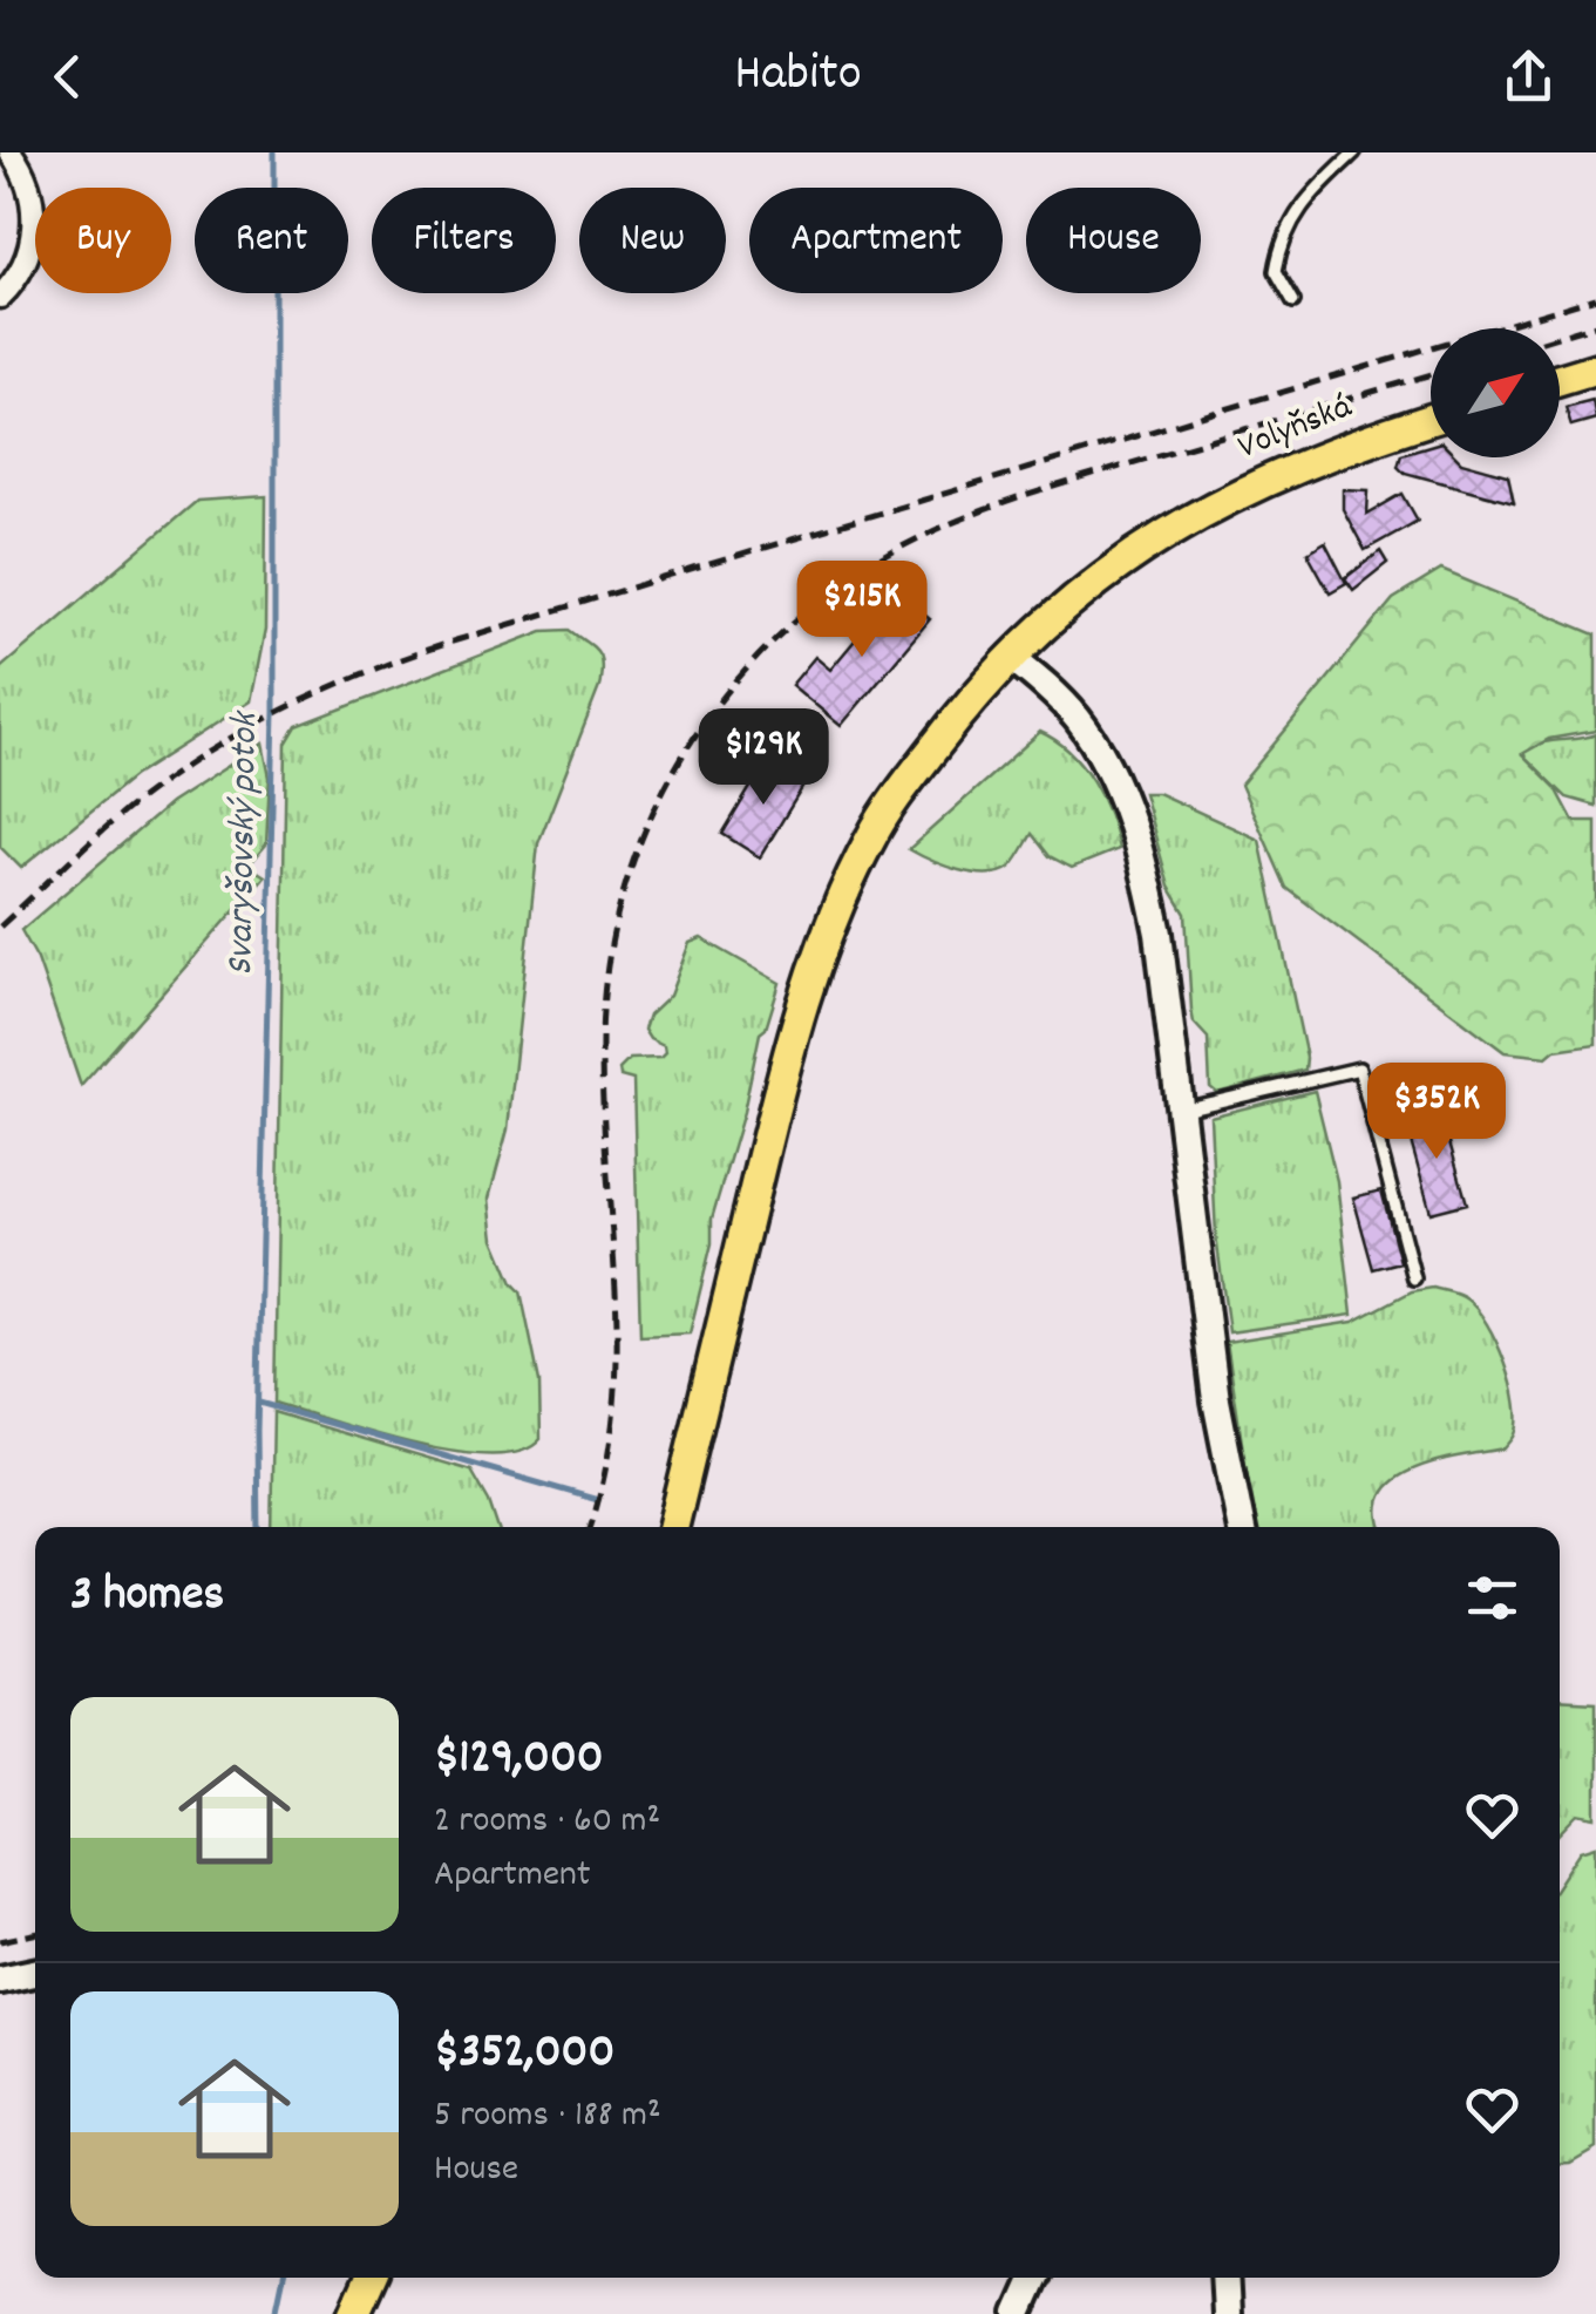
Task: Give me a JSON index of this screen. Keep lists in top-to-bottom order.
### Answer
{
  "streets": {
    "main road": ["Volyňská"]
  },
  "water": ["Svaryšovský potok"],
  "north": "top right",
  "page": {
    "header": "Habito",
    "chip": [
      "Buy",
      "Rent",
      "Filters",
      "New",
      "Apartment",
      "House"
    ],
    "price": ["$215K", "$129K", "$352K"],
    "heading": "3 homes",
    "list": [
      {
        "name": "$129,000",
        "note": "2 rooms · 60 m² · Apartment"
      },
      {
        "name": "$352,000",
        "note": "5 rooms · 188 m² · House"
      }
    ]
  }
}
